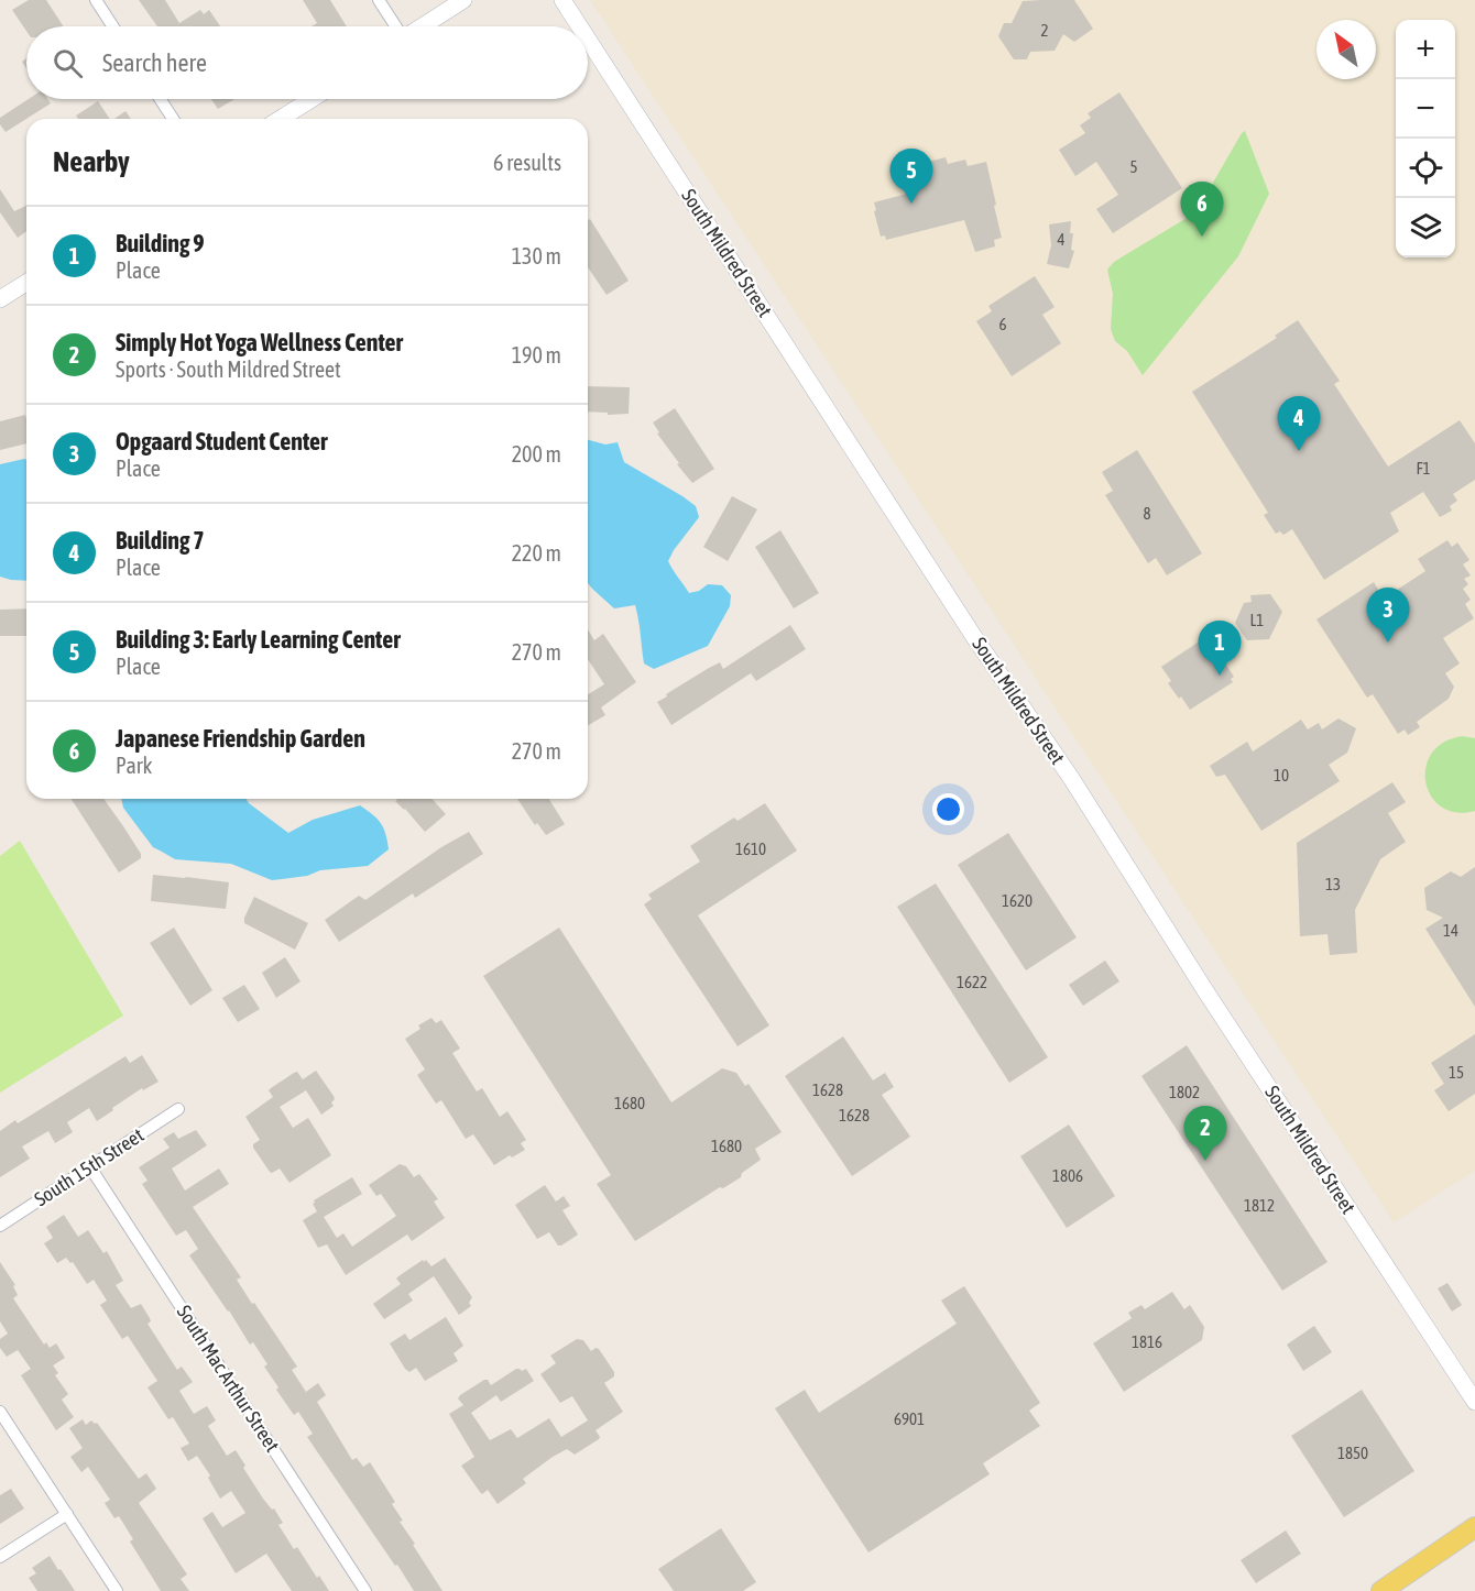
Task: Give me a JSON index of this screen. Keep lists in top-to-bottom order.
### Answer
{
  "streets": {
    "main road": ["South Mildred Street"],
    "street": ["South 15th Street", "South Mac Arthur Street"]
  },
  "crossings": [
    ["South 15th Street", "South Mac Arthur Street"]
  ],
  "house_numbers": [
    "2",
    "5",
    "4",
    "6",
    "F1",
    "8",
    "L1",
    "10",
    "1610",
    "13",
    "1620",
    "14",
    "1622",
    "15",
    "1628",
    "1802",
    "1680",
    "1628",
    "1680",
    "1806",
    "1812",
    "1816",
    "6901",
    "1850"
  ],
  "north": "top left",
  "page": {
    "map_buttons": ["+", "−"],
    "search": "Search here",
    "heading": ["Nearby", "6 results"],
    "pins": [
      "5",
      "6",
      "4",
      "3",
      "1",
      "2"
    ],
    "list": [
      {
        "mark": "1",
        "name": "Building 9",
        "note": "Place",
        "value": "130 m"
      },
      {
        "mark": "2",
        "name": "Simply Hot Yoga Wellness Center",
        "note": "Sports · South Mildred Street",
        "value": "190 m"
      },
      {
        "mark": "3",
        "name": "Opgaard Student Center",
        "note": "Place",
        "value": "200 m"
      },
      {
        "mark": "4",
        "name": "Building 7",
        "note": "Place",
        "value": "220 m"
      },
      {
        "mark": "5",
        "name": "Building 3: Early Learning Center",
        "note": "Place",
        "value": "270 m"
      },
      {
        "mark": "6",
        "name": "Japanese Friendship Garden",
        "note": "Park",
        "value": "270 m"
      }
    ]
  }
}
